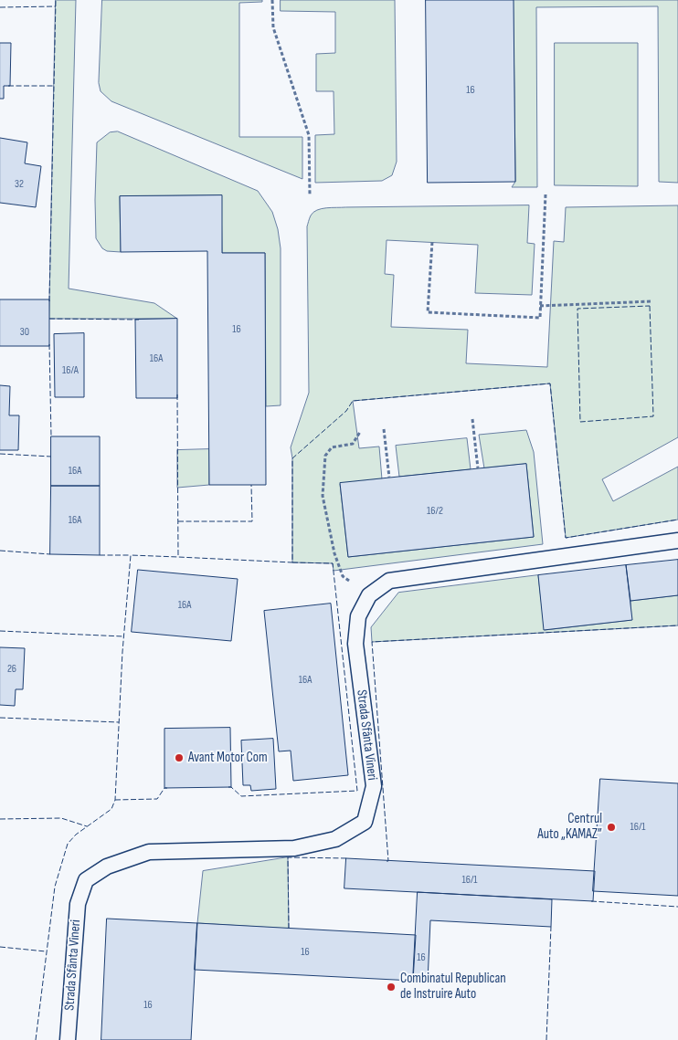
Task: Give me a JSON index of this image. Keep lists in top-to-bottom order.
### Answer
{
  "streets": {
    "lane": ["Strada Sfânta Vineri"]
  },
  "places": ["Avant Motor Com", "Centrul Auto „KAMAZ”", "Combinatul Republican de Instruire Auto"],
  "house_numbers": [
    "16",
    "32",
    "16",
    "30",
    "16A",
    "16/A",
    "16A",
    "16/2",
    "16A",
    "16A",
    "26",
    "16A",
    "16/1",
    "16/1",
    "16",
    "16",
    "16"
  ]
}
